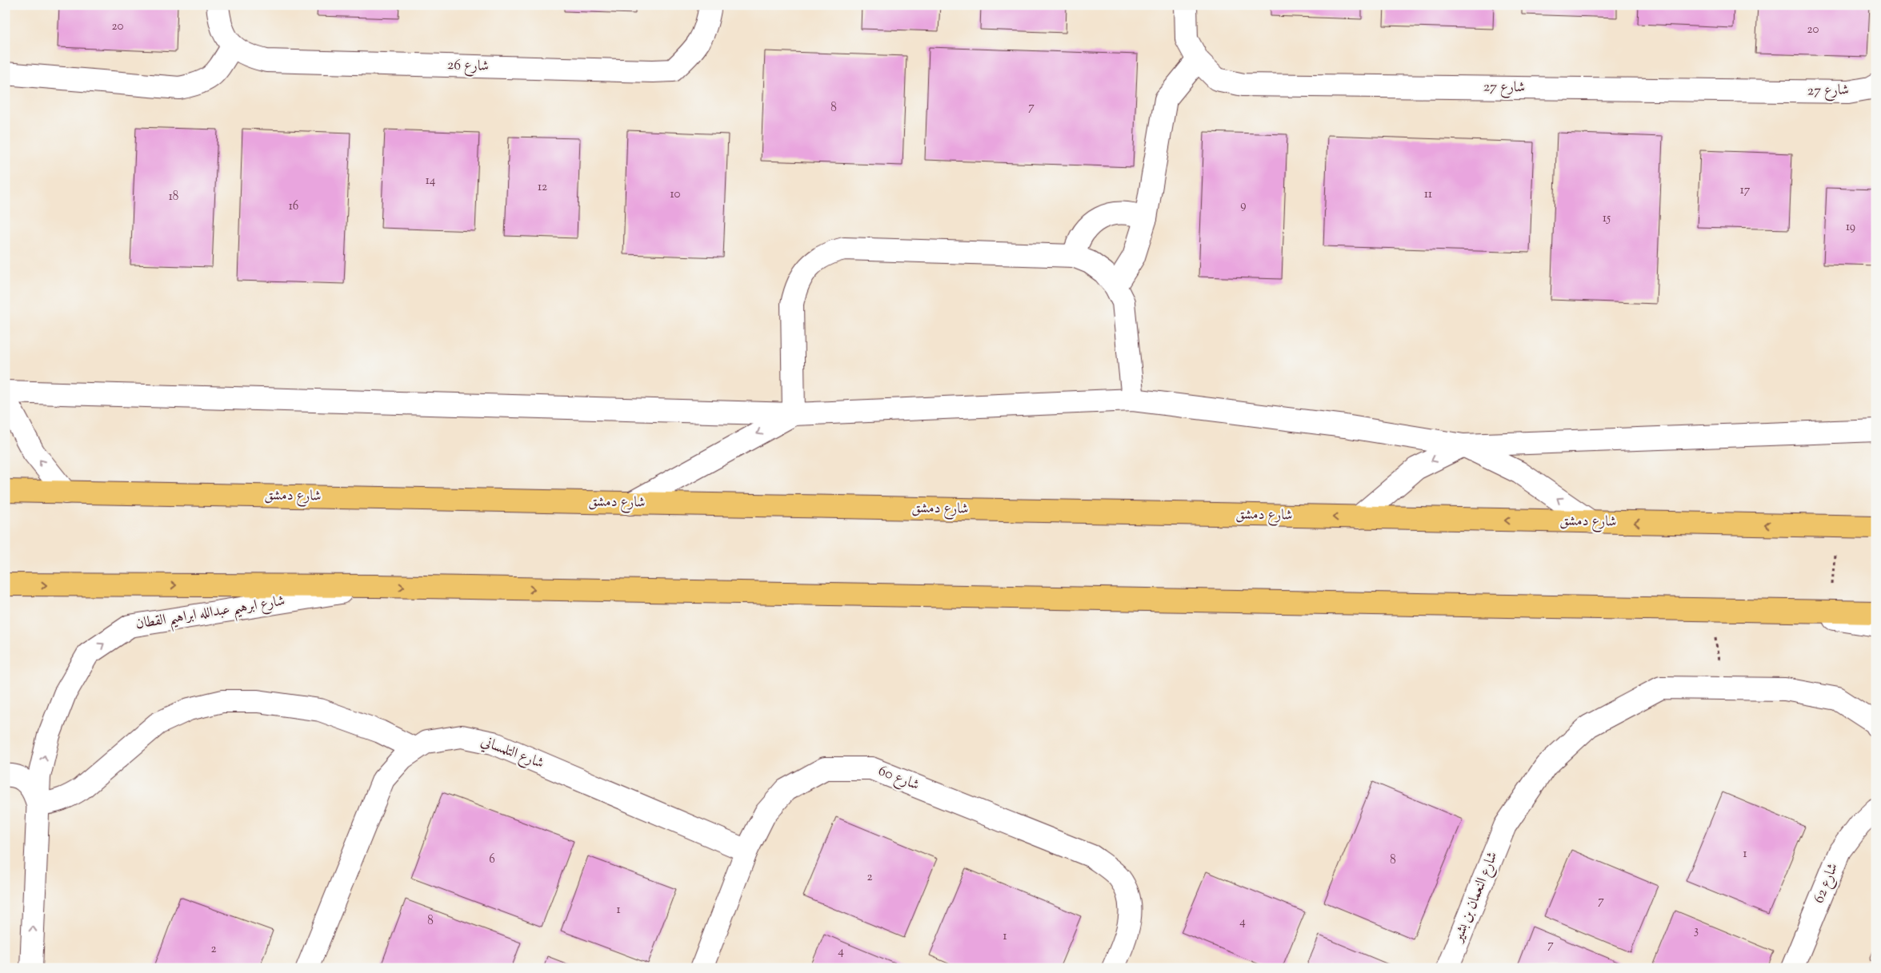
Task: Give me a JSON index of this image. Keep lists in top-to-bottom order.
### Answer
{
  "streets": {
    "main road": ["شارع دمشق"],
    "street": [
      "شارع 26",
      "شارع 27",
      "شارع ابرهيم عبدالله ابراهيم القطان",
      "شارع التلمساني",
      "شارع 60",
      "شارع 62",
      "شارع النعمان بن بشير"
    ]
  },
  "crossings": [
    ["شارع التلمساني", "شارع 60"]
  ],
  "one_way": ["شارع ابرهيم عبدالله ابراهيم القطان"],
  "house_numbers": [
    "20",
    "20",
    "7",
    "8",
    "14",
    "12",
    "17",
    "10",
    "11",
    "18",
    "9",
    "16",
    "15",
    "19",
    "1",
    "6",
    "8",
    "2",
    "7",
    "1",
    "8",
    "4",
    "3",
    "1",
    "7",
    "2",
    "4"
  ]
}
